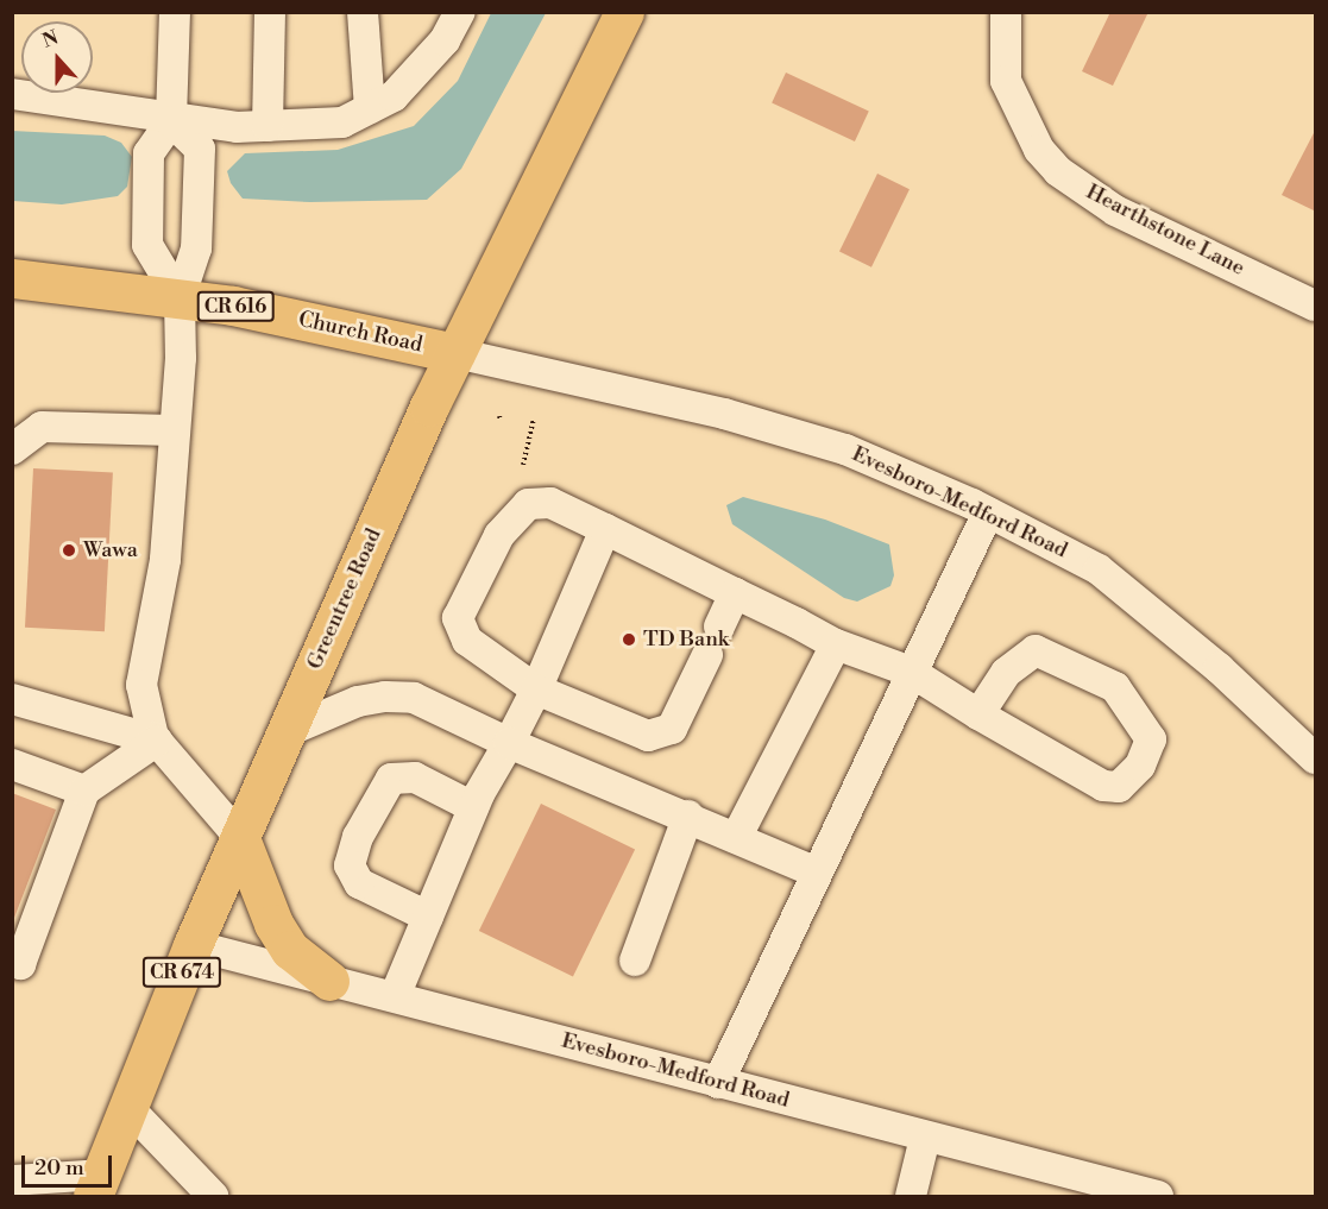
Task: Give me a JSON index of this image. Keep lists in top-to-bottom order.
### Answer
{
  "streets": {
    "main road": [
      "CR 616",
      "Church Road",
      "Greentree Road",
      "CR 674"
    ],
    "street": ["Hearthstone Lane", "Evesboro-Medford Road"]
  },
  "crossings": [
    ["Church Road", "Evesboro-Medford Road"],
    ["Church Road", "Greentree Road"],
    ["Evesboro-Medford Road", "Greentree Road"]
  ],
  "places": ["Wawa", "TD Bank"],
  "scale_bar": "20 m",
  "north": "top"
}
